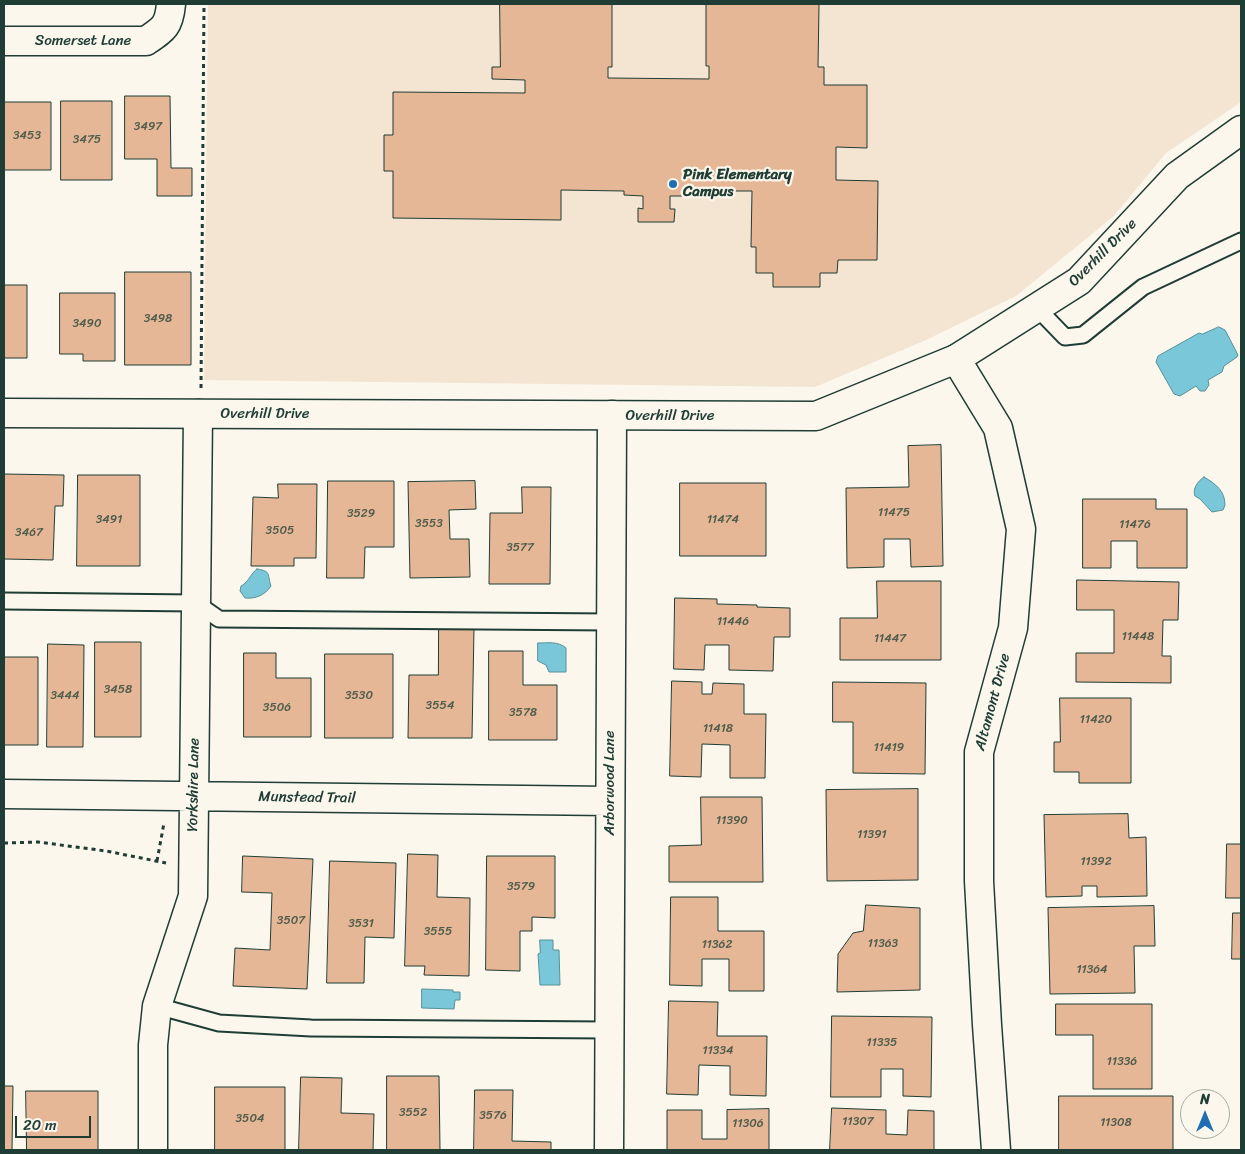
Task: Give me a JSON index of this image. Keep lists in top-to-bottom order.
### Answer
{
  "streets": {
    "street": [
      "Somerset Lane",
      "Overhill Drive",
      "Altamont Drive",
      "Arborwood Lane",
      "Yorkshire Lane",
      "Munstead Trail"
    ]
  },
  "crossings": [
    ["Overhill Drive", "Altamont Drive"],
    ["Overhill Drive", "Arborwood Lane"],
    ["Overhill Drive", "Yorkshire Lane"],
    ["Arborwood Lane", "Munstead Trail"],
    ["Yorkshire Lane", "Munstead Trail"]
  ],
  "places": ["Pink Elementary Campus"],
  "house_numbers": [
    "3497",
    "3453",
    "3475",
    "3498",
    "3490",
    "11475",
    "3529",
    "3491",
    "11474",
    "3553",
    "11476",
    "3505",
    "3467",
    "3577",
    "11446",
    "11448",
    "11447",
    "3458",
    "3444",
    "3530",
    "3554",
    "3506",
    "3578",
    "11420",
    "11418",
    "11419",
    "11390",
    "11391",
    "11392",
    "3579",
    "3507",
    "3531",
    "3555",
    "11363",
    "11362",
    "11364",
    "11335",
    "11334",
    "11336",
    "3552",
    "3576",
    "3504",
    "11307",
    "11308",
    "11306"
  ],
  "scale_bar": "20 m",
  "north": "top"
}
